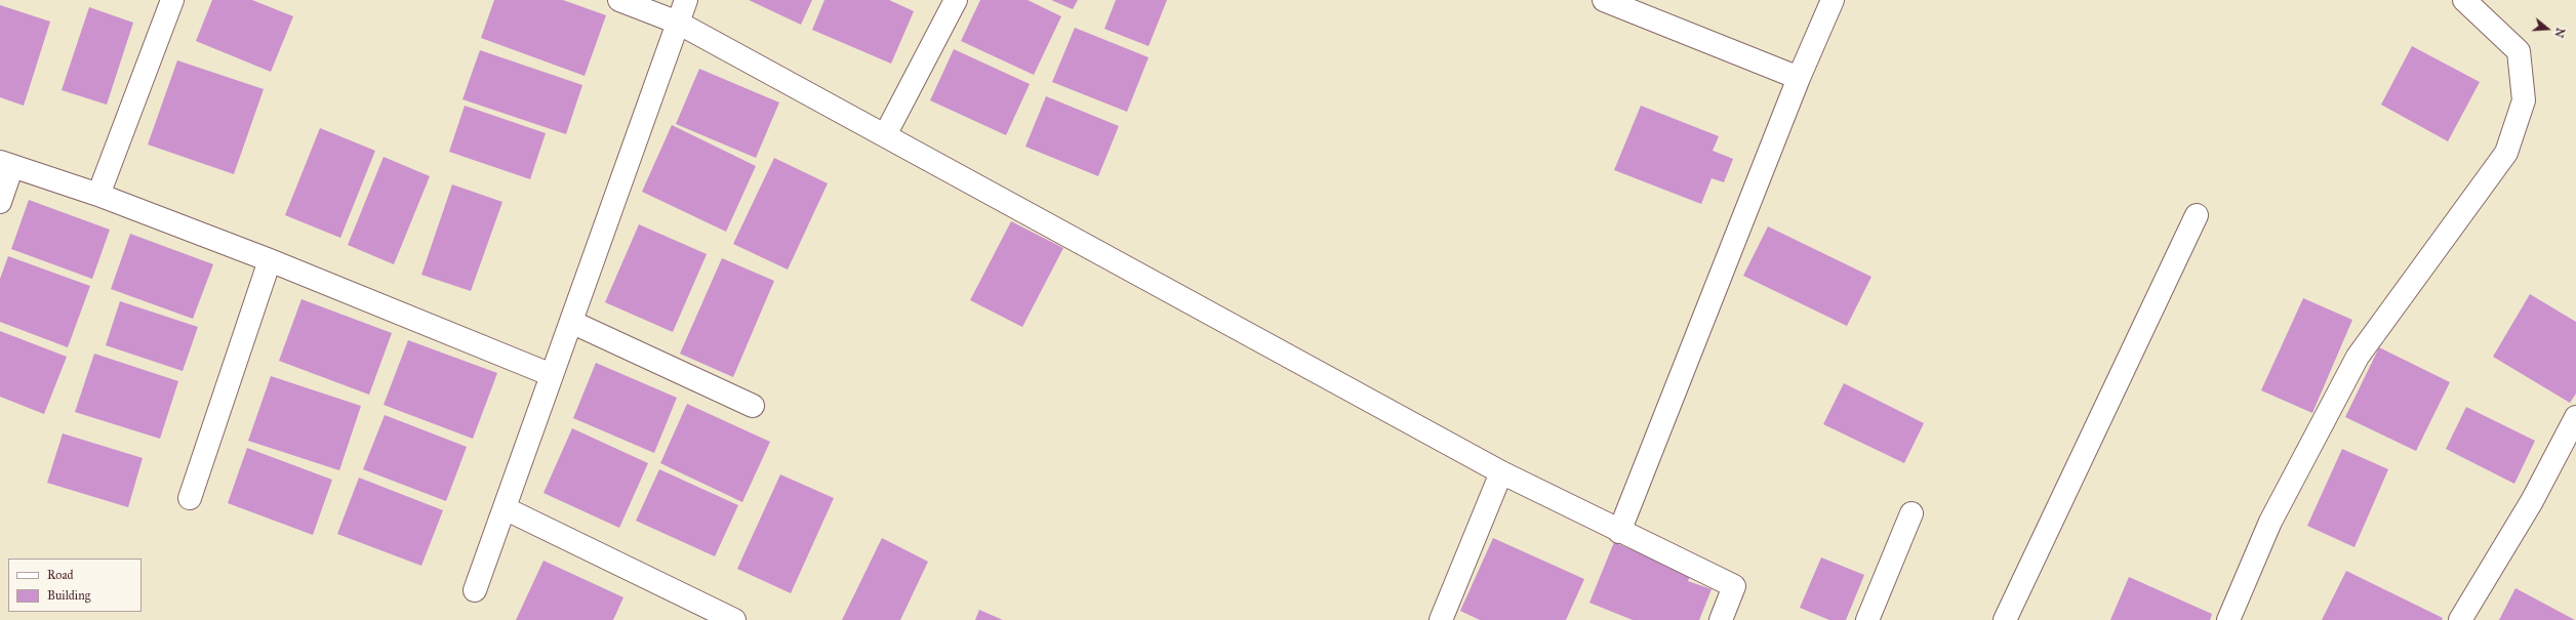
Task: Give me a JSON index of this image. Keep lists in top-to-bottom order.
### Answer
{
  "legend": ["Road", "Building"],
  "north": "right"
}
